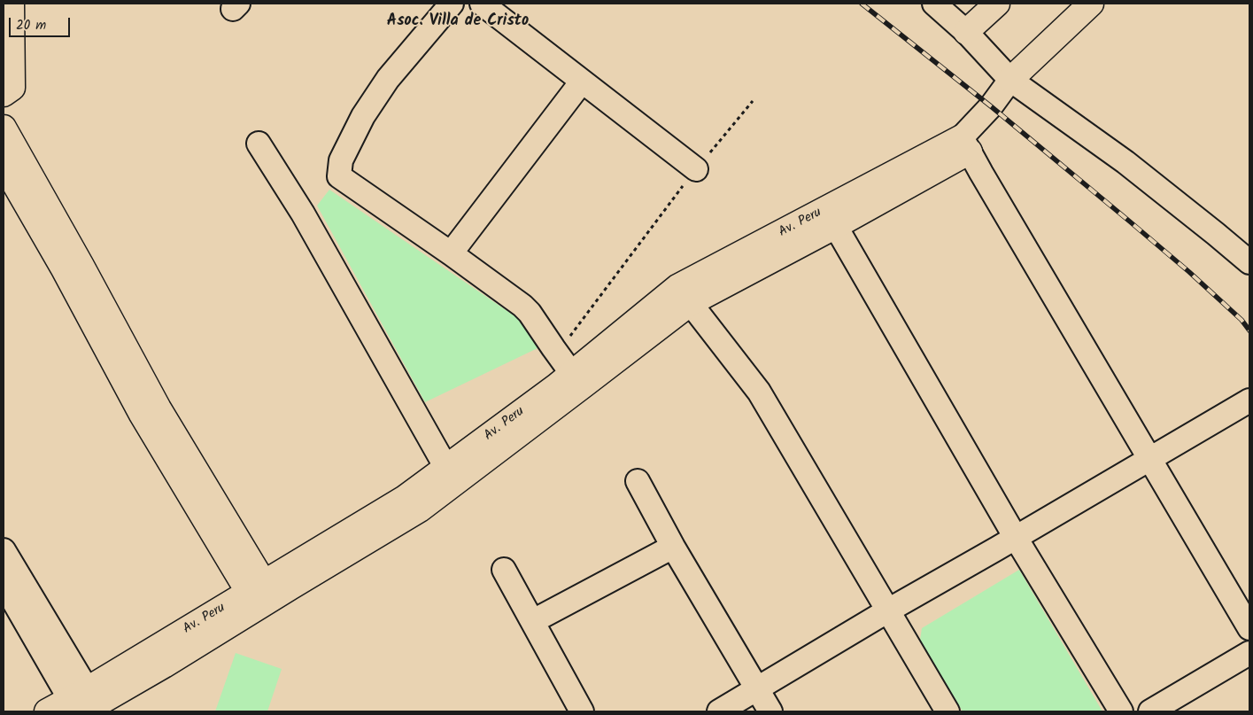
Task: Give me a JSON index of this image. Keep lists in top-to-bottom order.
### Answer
{
  "streets": {
    "street": ["Av. Peru"]
  },
  "districts": ["Asoc. Villa de Cristo"],
  "scale_bar": "20 m"
}
